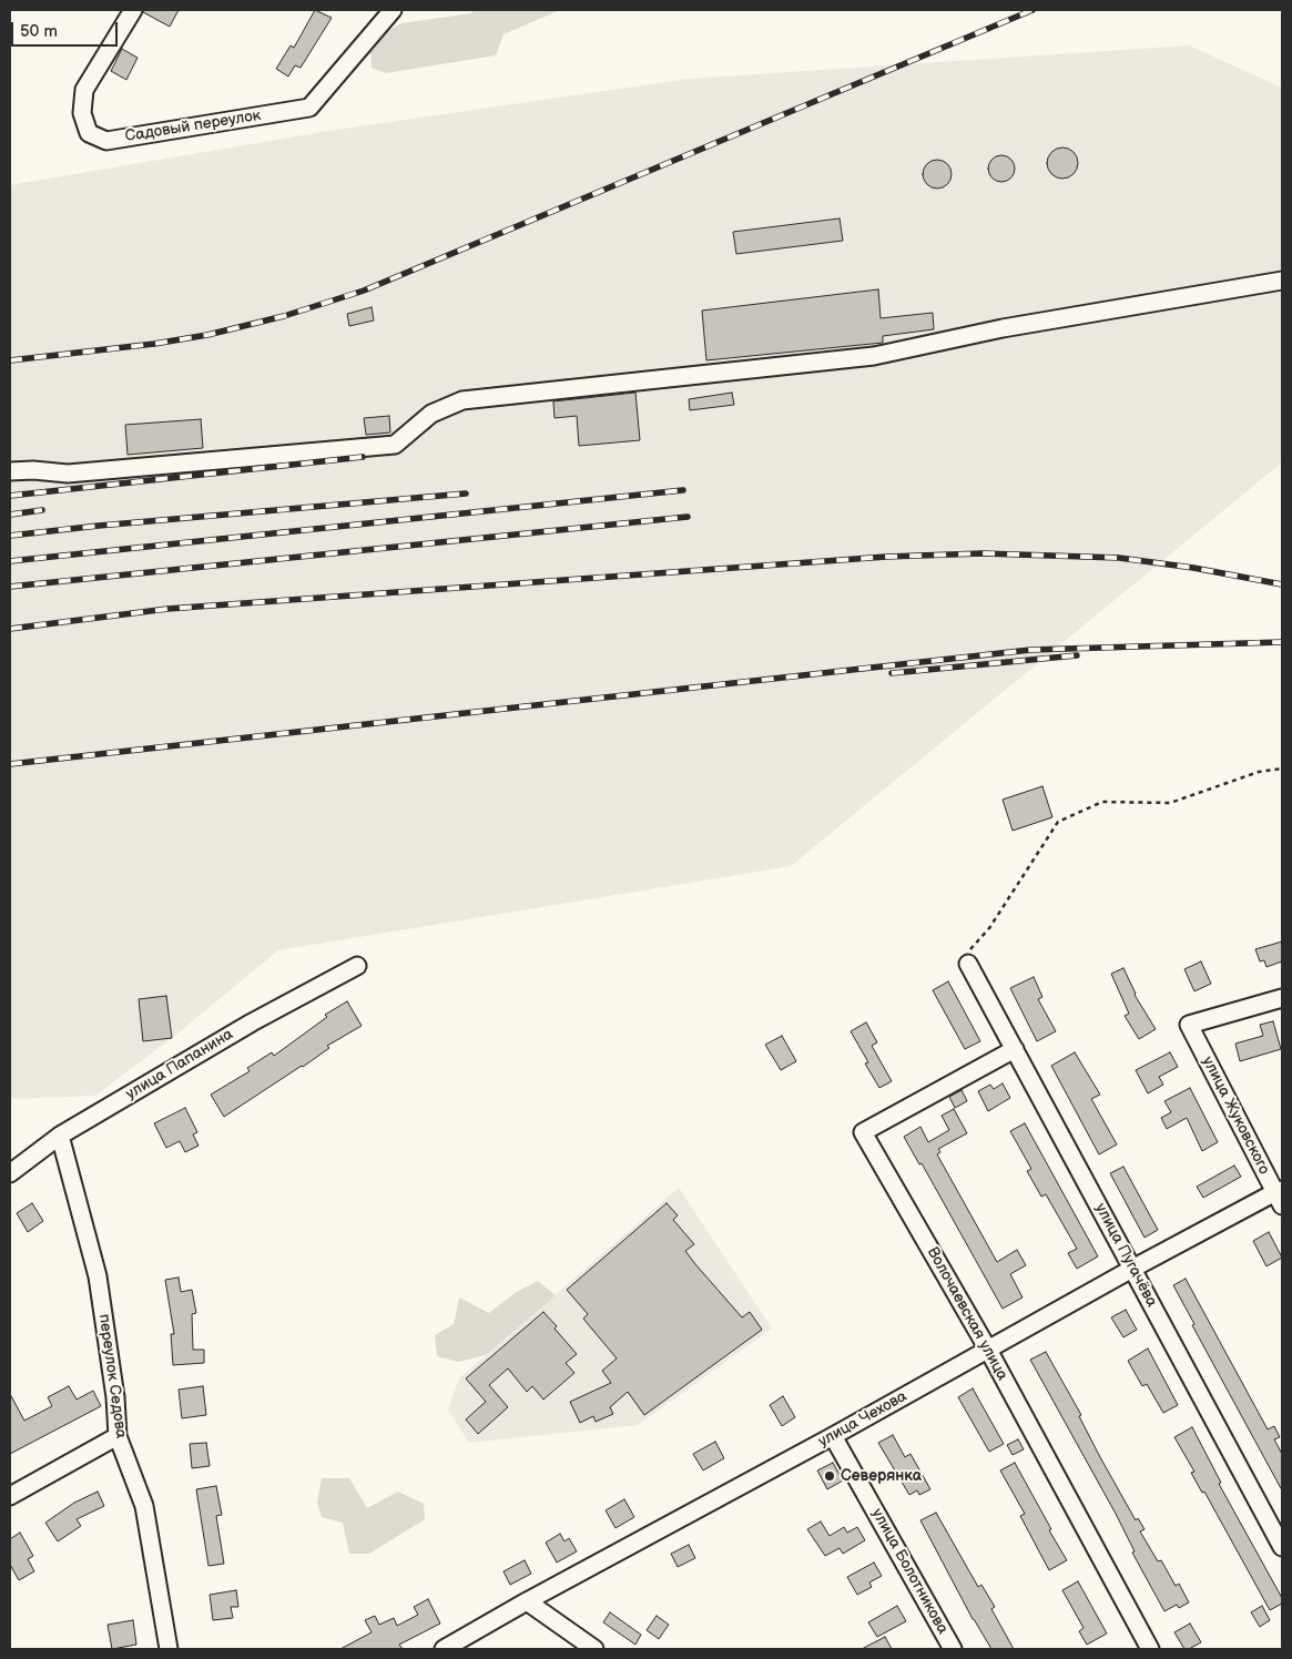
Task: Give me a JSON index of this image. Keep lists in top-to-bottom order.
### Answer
{
  "streets": {
    "street": [
      "Садовый переулок",
      "улица Папанина",
      "улица Жуковского",
      "улица Пугачёва",
      "Волочаевская улица",
      "переулок Седова",
      "улица Чехова",
      "улица Болотникова"
    ]
  },
  "crossings": [
    ["улица Папанина", "переулок Седова"],
    ["улица Жуковского", "улица Чехова"],
    ["улица Пугачёва", "Волочаевская улица"],
    ["улица Пугачёва", "улица Чехова"],
    ["Волочаевская улица", "улица Чехова"],
    ["улица Чехова", "улица Болотникова"]
  ],
  "places": ["Северянка"],
  "scale_bar": "50 m"
}
